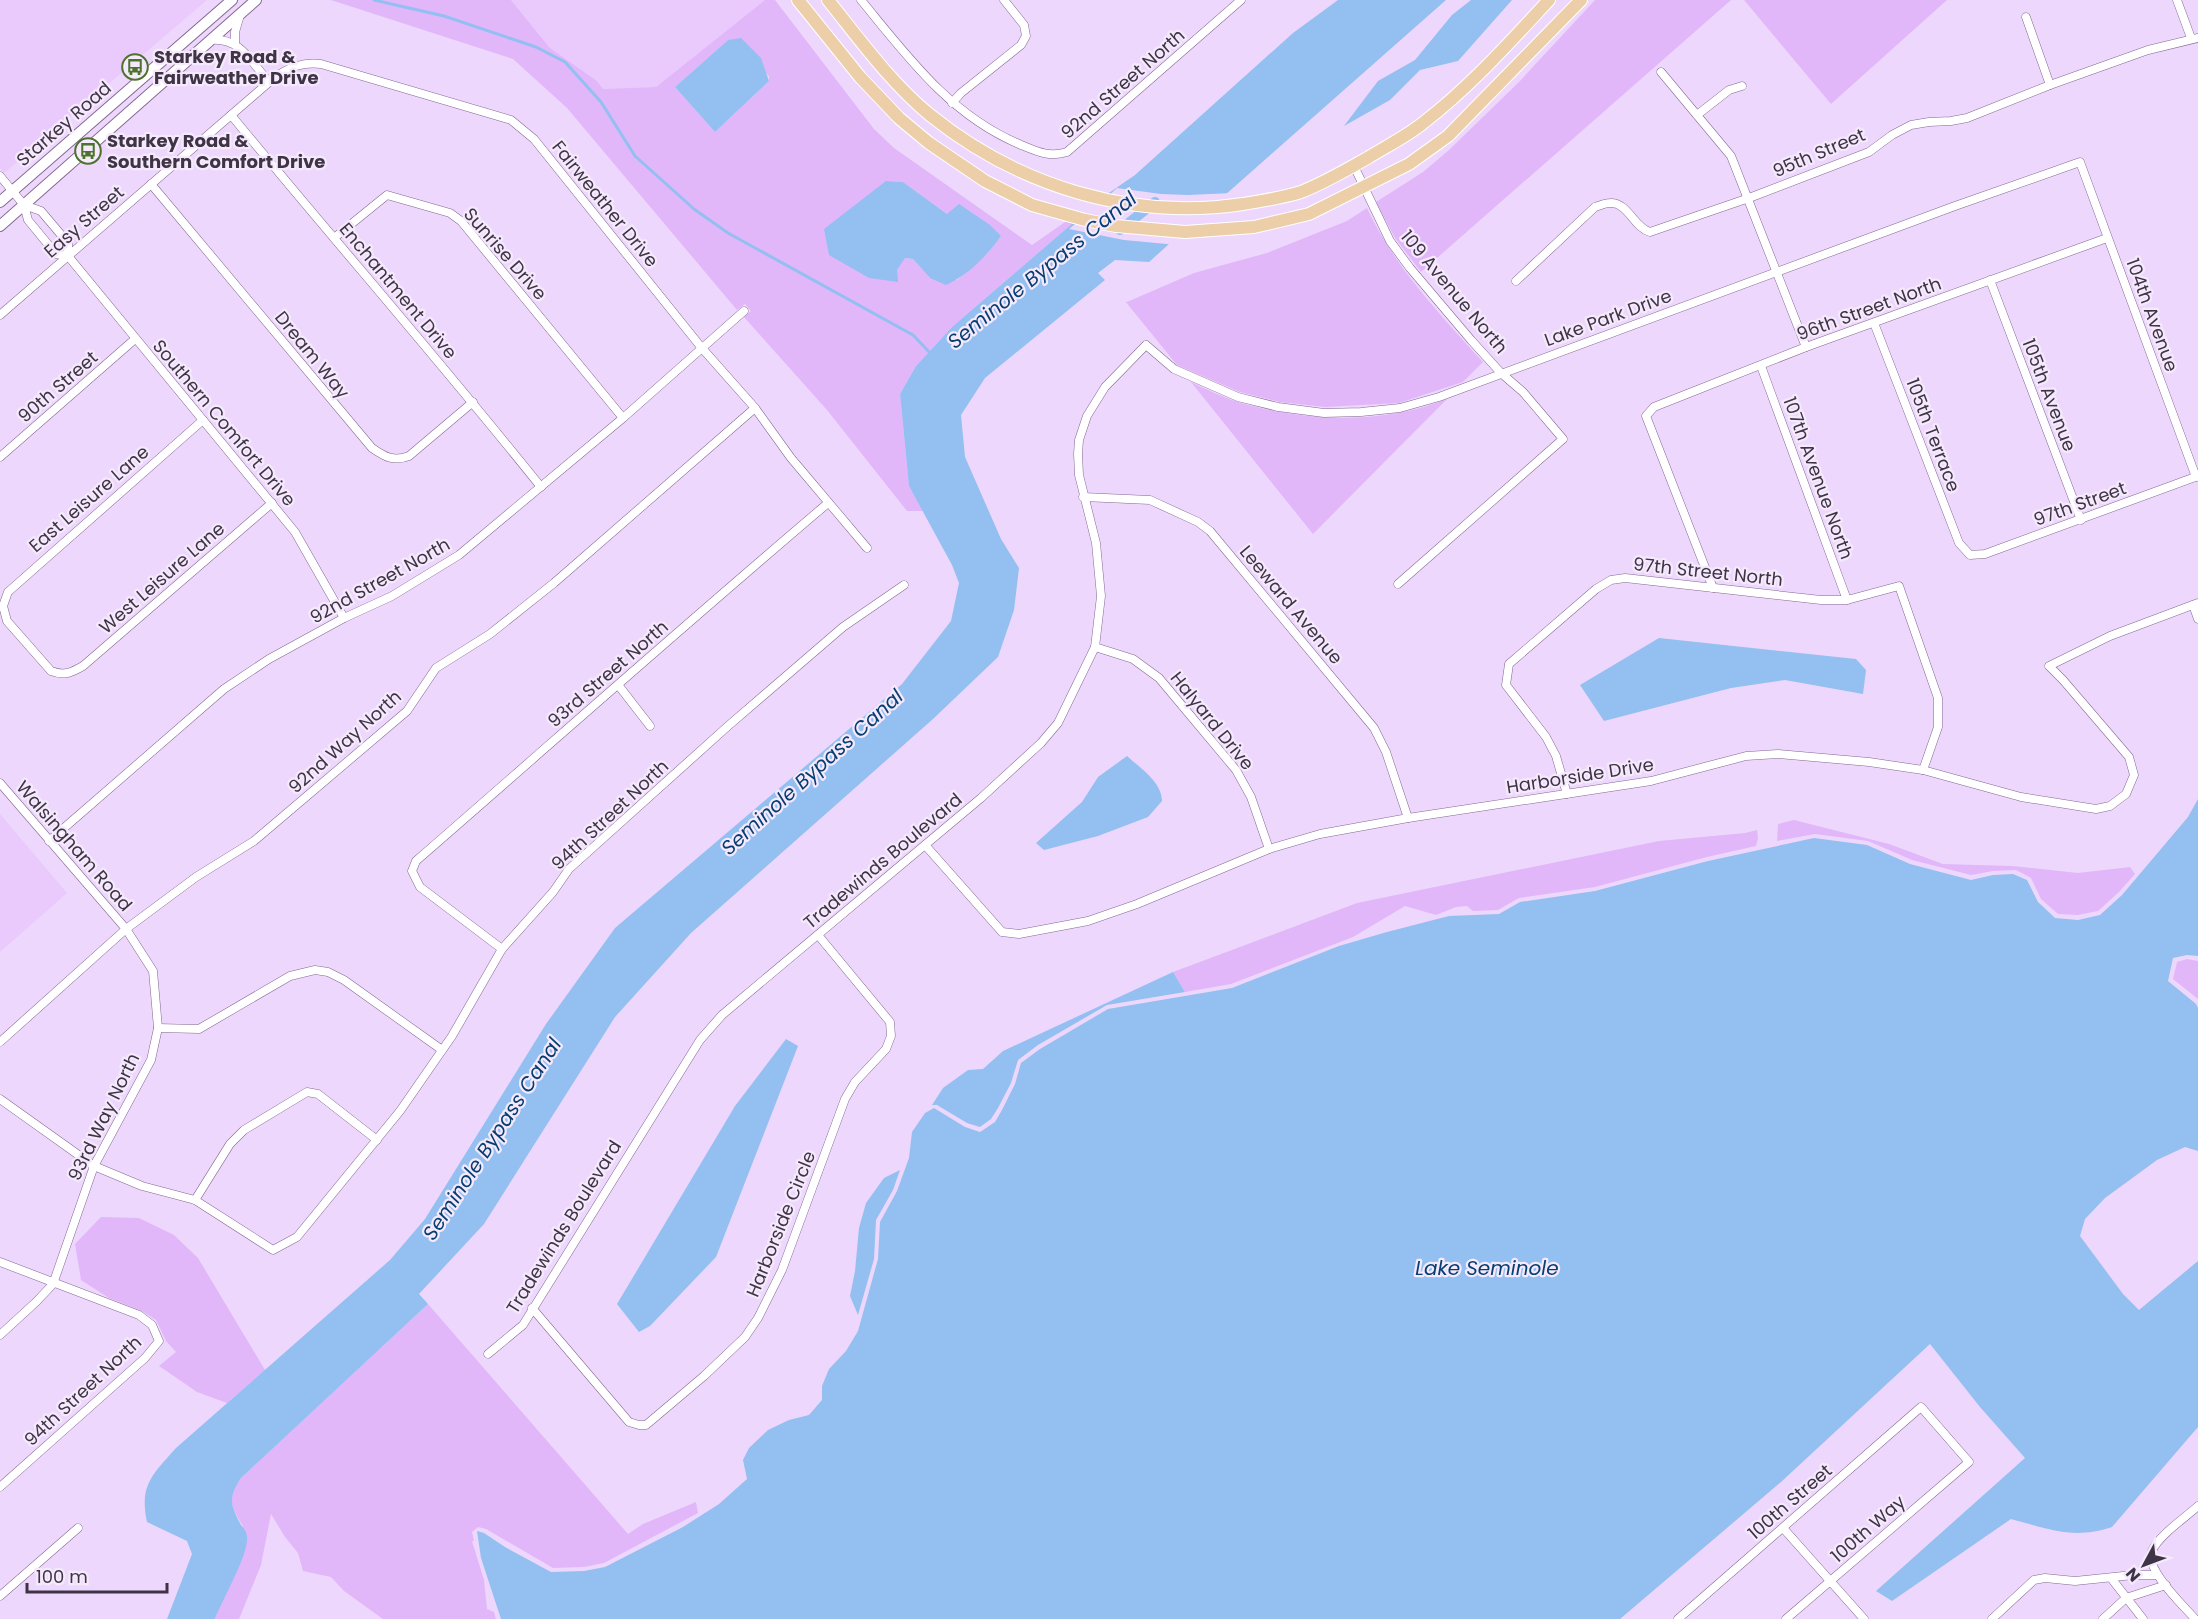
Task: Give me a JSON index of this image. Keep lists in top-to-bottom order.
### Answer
{
  "streets": {
    "main road": ["Starkey Road"],
    "street": [
      "92nd Street North",
      "95th Street",
      "Fairweather Drive",
      "Easy Street",
      "Sunrise Drive",
      "Enchantment Drive",
      "109 Avenue North",
      "96th Street North",
      "104th Avenue",
      "Lake Park Drive",
      "Dream Way",
      "90th Street",
      "105th Avenue",
      "Southern Comfort Drive",
      "105th Terrace",
      "107th Avenue North",
      "East Leisure Lane",
      "97th Street",
      "97th Street North",
      "West Leisure Lane",
      "Leeward Avenue",
      "93rd Street North",
      "Halyard Drive",
      "92nd Way North",
      "Harborside Drive",
      "94th Street North",
      "Walsingham Road",
      "Tradewinds Boulevard",
      "93rd Way North",
      "Harborside Circle",
      "100th Street",
      "100th Way"
    ]
  },
  "crossings": [
    ["92nd Street North", "Fairweather Drive"],
    ["92nd Street North", "Sunrise Drive"],
    ["92nd Street North", "Enchantment Drive"],
    ["92nd Street North", "Southern Comfort Drive"],
    ["92nd Street North", "Walsingham Road"],
    ["Starkey Road", "Southern Comfort Drive"],
    ["Fairweather Drive", "Easy Street"],
    ["Fairweather Drive", "93rd Street North"],
    ["Fairweather Drive", "92nd Way North"],
    ["Easy Street", "Enchantment Drive"],
    ["Easy Street", "Dream Way"],
    ["Easy Street", "Southern Comfort Drive"],
    ["Sunrise Drive", "Enchantment Drive"],
    ["Enchantment Drive", "Dream Way"],
    ["109 Avenue North", "Lake Park Drive"],
    ["96th Street North", "104th Avenue"],
    ["96th Street North", "105th Avenue"],
    ["96th Street North", "105th Terrace"],
    ["96th Street North", "107th Avenue North"],
    ["96th Street North", "97th Street North"],
    ["104th Avenue", "Lake Park Drive"],
    ["104th Avenue", "97th Street"],
    ["Lake Park Drive", "Tradewinds Boulevard"],
    ["90th Street", "Southern Comfort Drive"],
    ["105th Avenue", "97th Street"],
    ["Southern Comfort Drive", "East Leisure Lane"],
    ["Southern Comfort Drive", "West Leisure Lane"],
    ["105th Terrace", "97th Street"],
    ["107th Avenue North", "97th Street North"],
    ["East Leisure Lane", "West Leisure Lane"],
    ["97th Street North", "Harborside Drive"],
    ["Leeward Avenue", "Harborside Drive"],
    ["Leeward Avenue", "Tradewinds Boulevard"],
    ["93rd Street North", "94th Street North"],
    ["Halyard Drive", "Harborside Drive"],
    ["Halyard Drive", "Tradewinds Boulevard"],
    ["92nd Way North", "Walsingham Road"],
    ["92nd Way North", "93rd Way North"],
    ["Harborside Drive", "Tradewinds Boulevard"],
    ["94th Street North", "93rd Way North"],
    ["Walsingham Road", "93rd Way North"],
    ["Tradewinds Boulevard", "Harborside Circle"],
    ["100th Street", "100th Way"]
  ],
  "water": ["Seminole Bypass Canal", "Lake Seminole"],
  "places": {
    "bus stop": ["Starkey Road & Fairweather Drive", "Starkey Road & Southern Comfort Drive"]
  },
  "scale_bar": "100 m",
  "north": "bottom left"
}
